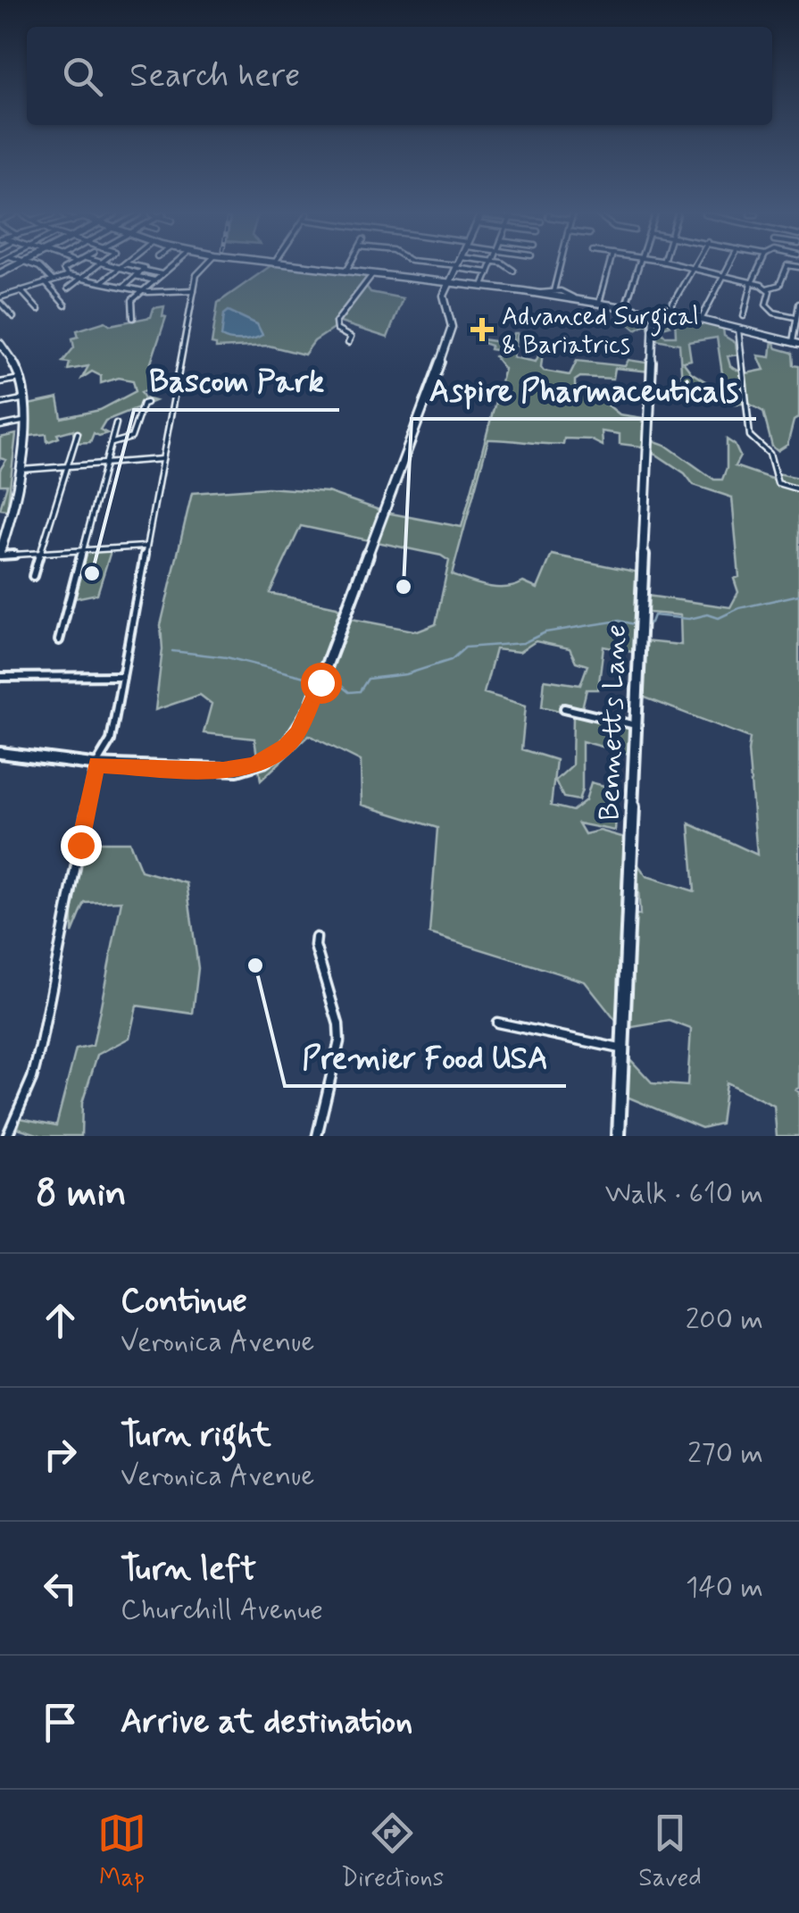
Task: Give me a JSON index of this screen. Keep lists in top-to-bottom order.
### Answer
{
  "streets": {
    "street": ["Bennetts Lane"]
  },
  "places": {
    "health": ["Advanced Surgical & Bariatrics"],
    "other": ["Bascom Park", "Aspire Pharmaceuticals", "Premier Food USA"]
  },
  "page": {
    "search": "Search here",
    "heading": ["8 min", "Walk · 610 m"],
    "list": [
      ["Continue", "Veronica Avenue", "200 m"],
      ["Turn right", "Veronica Avenue", "270 m"],
      ["Turn left", "Churchill Avenue", "140 m"],
      "Arrive at destination"
    ],
    "nav": ["Map", "Directions", "Saved"]
  }
}
